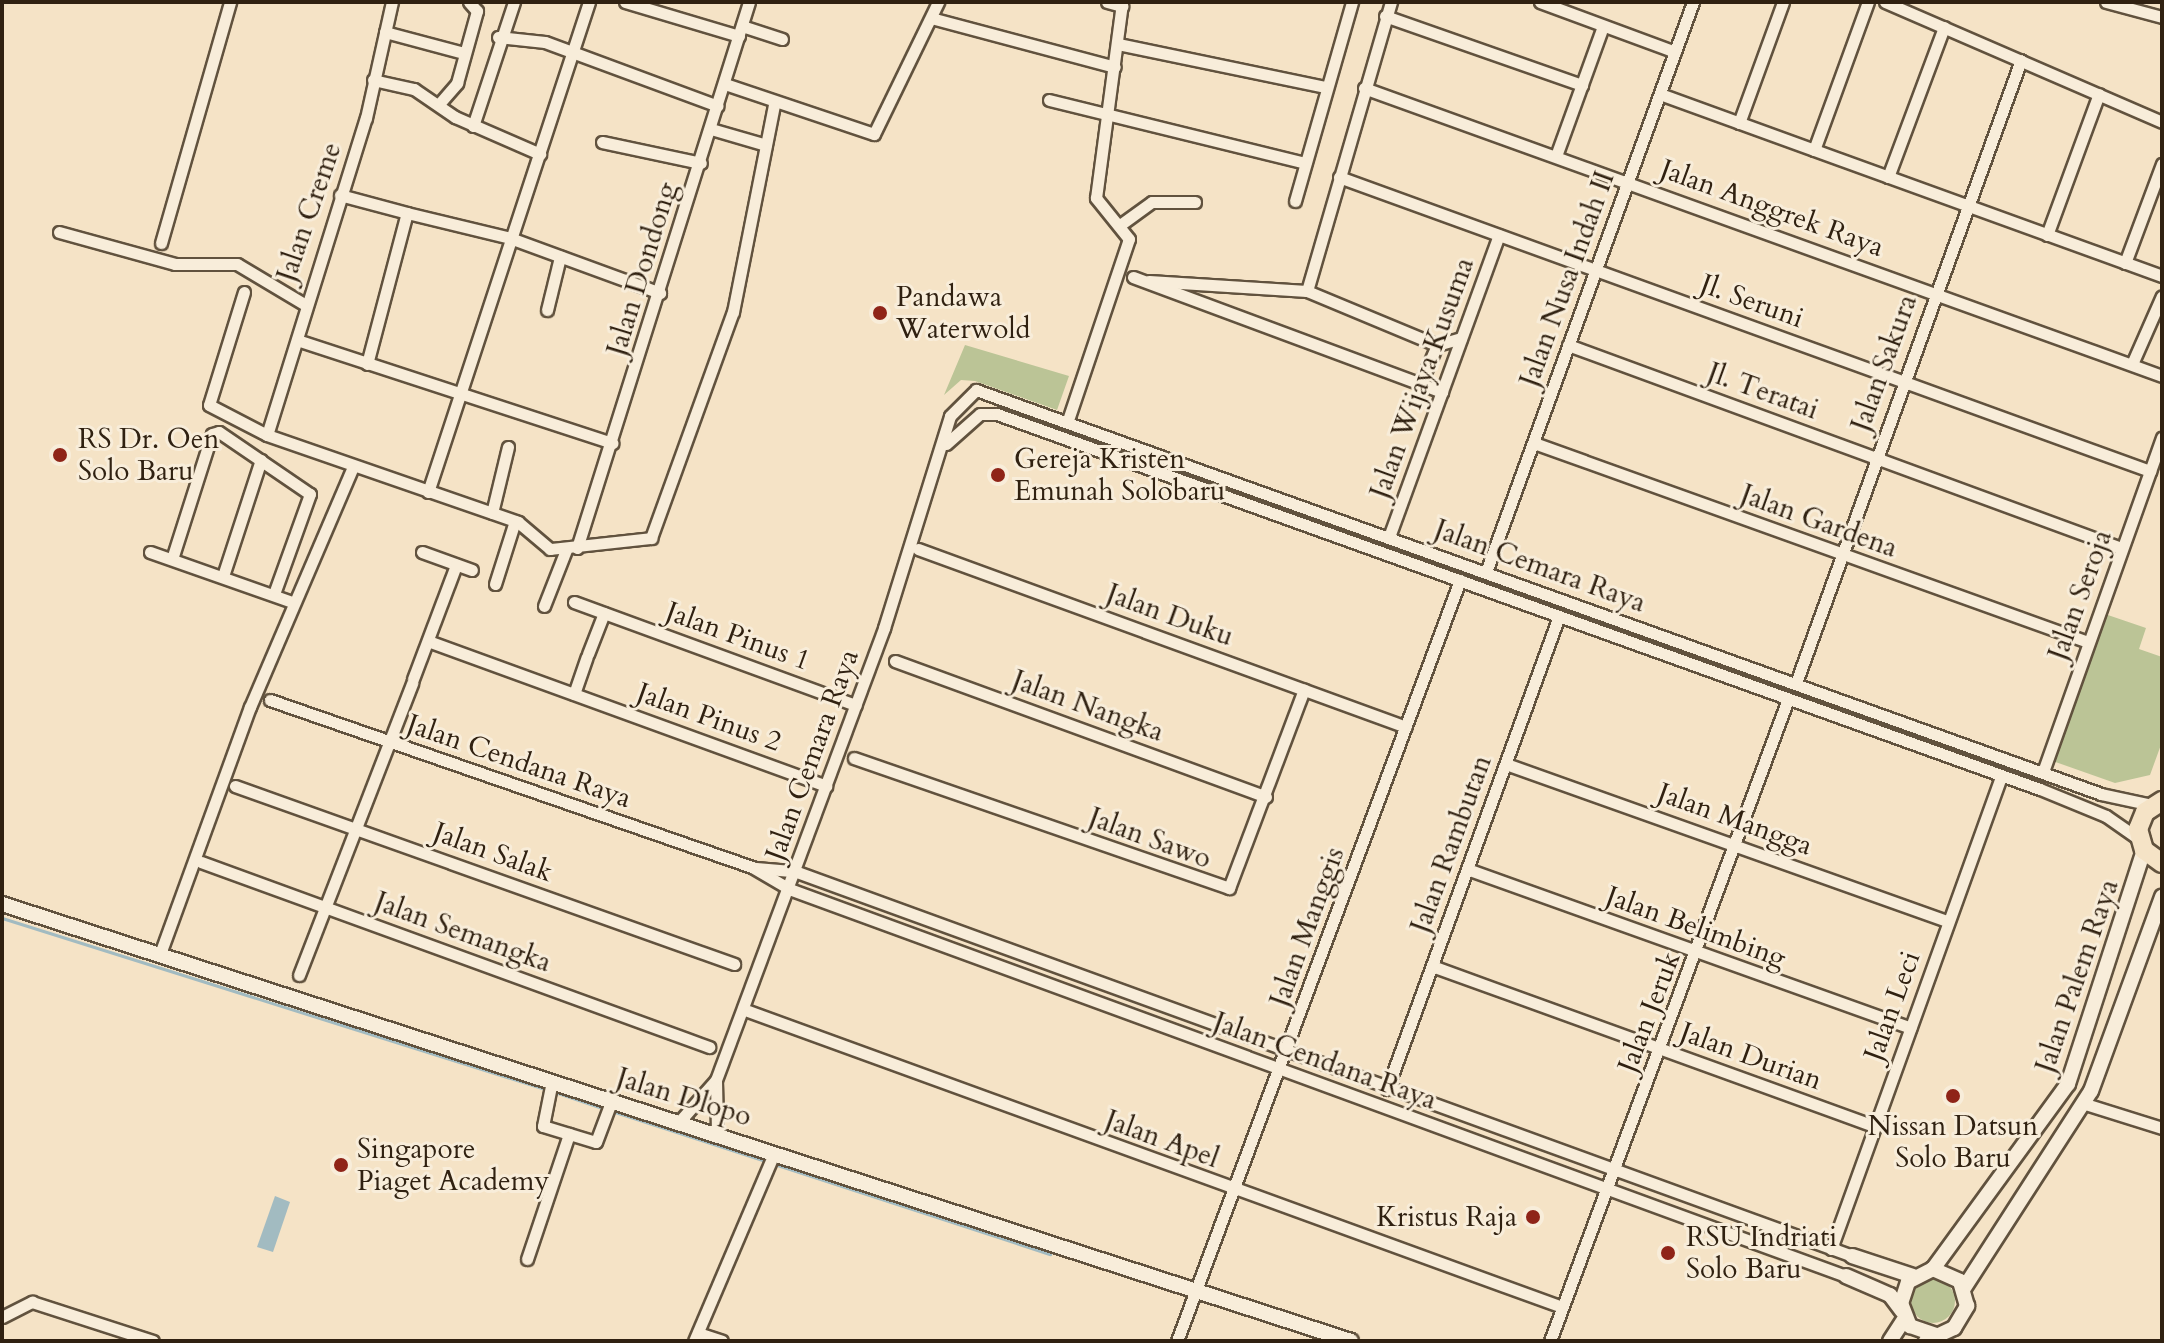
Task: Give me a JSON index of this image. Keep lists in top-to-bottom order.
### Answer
{
  "streets": {
    "street": [
      "Jalan Anggrek Raya",
      "Jalan Creme",
      "Jalan Dondong",
      "Jalan Nusa Indah II",
      "Jl. Seruni",
      "Jalan Sakura",
      "Jalan Wijaya Kusuma",
      "Jl. Teratai",
      "Jalan Gardena",
      "Jalan Cemara Raya",
      "Jalan Seroja",
      "Jalan Duku",
      "Jalan Pinus 1",
      "Jalan Nangka",
      "Jalan Pinus 2",
      "Jalan Cendana Raya",
      "Jalan Mangga",
      "Jalan Sawo",
      "Jalan Rambutan",
      "Jalan Salak",
      "Jalan Manggis",
      "Jalan Belimbing",
      "Jalan Semangka",
      "Jalan Palem Raya",
      "Jalan Leci",
      "Jalan Jeruk",
      "Jalan Durian",
      "Jalan Dlopo",
      "Jalan Apel"
    ]
  },
  "crossings": [
    ["Jalan Anggrek Raya", "Jalan Nusa Indah II"],
    ["Jalan Anggrek Raya", "Jalan Sakura"],
    ["Jalan Nusa Indah II", "Jl. Seruni"],
    ["Jalan Nusa Indah II", "Jl. Teratai"],
    ["Jalan Nusa Indah II", "Jalan Gardena"],
    ["Jalan Nusa Indah II", "Jalan Cemara Raya"],
    ["Jl. Seruni", "Jalan Sakura"],
    ["Jl. Seruni", "Jalan Wijaya Kusuma"],
    ["Jl. Seruni", "Jalan Seroja"],
    ["Jalan Sakura", "Jl. Teratai"],
    ["Jalan Sakura", "Jalan Gardena"],
    ["Jalan Sakura", "Jalan Cemara Raya"],
    ["Jalan Wijaya Kusuma", "Jalan Cemara Raya"],
    ["Jl. Teratai", "Jalan Seroja"],
    ["Jalan Gardena", "Jalan Seroja"],
    ["Jalan Cemara Raya", "Jalan Pinus 1"],
    ["Jalan Cemara Raya", "Jalan Pinus 2"],
    ["Jalan Cemara Raya", "Jalan Cendana Raya"],
    ["Jalan Cemara Raya", "Jalan Rambutan"],
    ["Jalan Cemara Raya", "Jalan Manggis"],
    ["Jalan Cemara Raya", "Jalan Palem Raya"],
    ["Jalan Cemara Raya", "Jalan Jeruk"],
    ["Jalan Duku", "Jalan Sawo"],
    ["Jalan Duku", "Jalan Manggis"],
    ["Jalan Nangka", "Jalan Sawo"],
    ["Jalan Cendana Raya", "Jalan Rambutan"],
    ["Jalan Cendana Raya", "Jalan Manggis"],
    ["Jalan Cendana Raya", "Jalan Leci"],
    ["Jalan Cendana Raya", "Jalan Jeruk"],
    ["Jalan Mangga", "Jalan Rambutan"],
    ["Jalan Mangga", "Jalan Leci"],
    ["Jalan Mangga", "Jalan Jeruk"],
    ["Jalan Rambutan", "Jalan Belimbing"],
    ["Jalan Rambutan", "Jalan Durian"],
    ["Jalan Manggis", "Jalan Dlopo"],
    ["Jalan Manggis", "Jalan Apel"],
    ["Jalan Belimbing", "Jalan Leci"],
    ["Jalan Belimbing", "Jalan Jeruk"],
    ["Jalan Leci", "Jalan Durian"],
    ["Jalan Jeruk", "Jalan Durian"],
    ["Jalan Jeruk", "Jalan Apel"]
  ],
  "places": [
    "Pandawa Waterwold",
    "RS Dr. Oen Solo Baru",
    "Gereja Kristen Emunah Solobaru",
    "Nissan Datsun Solo Baru",
    "Singapore Piaget Academy",
    "Kristus Raja",
    "RSU Indriati Solo Baru"
  ]
}
